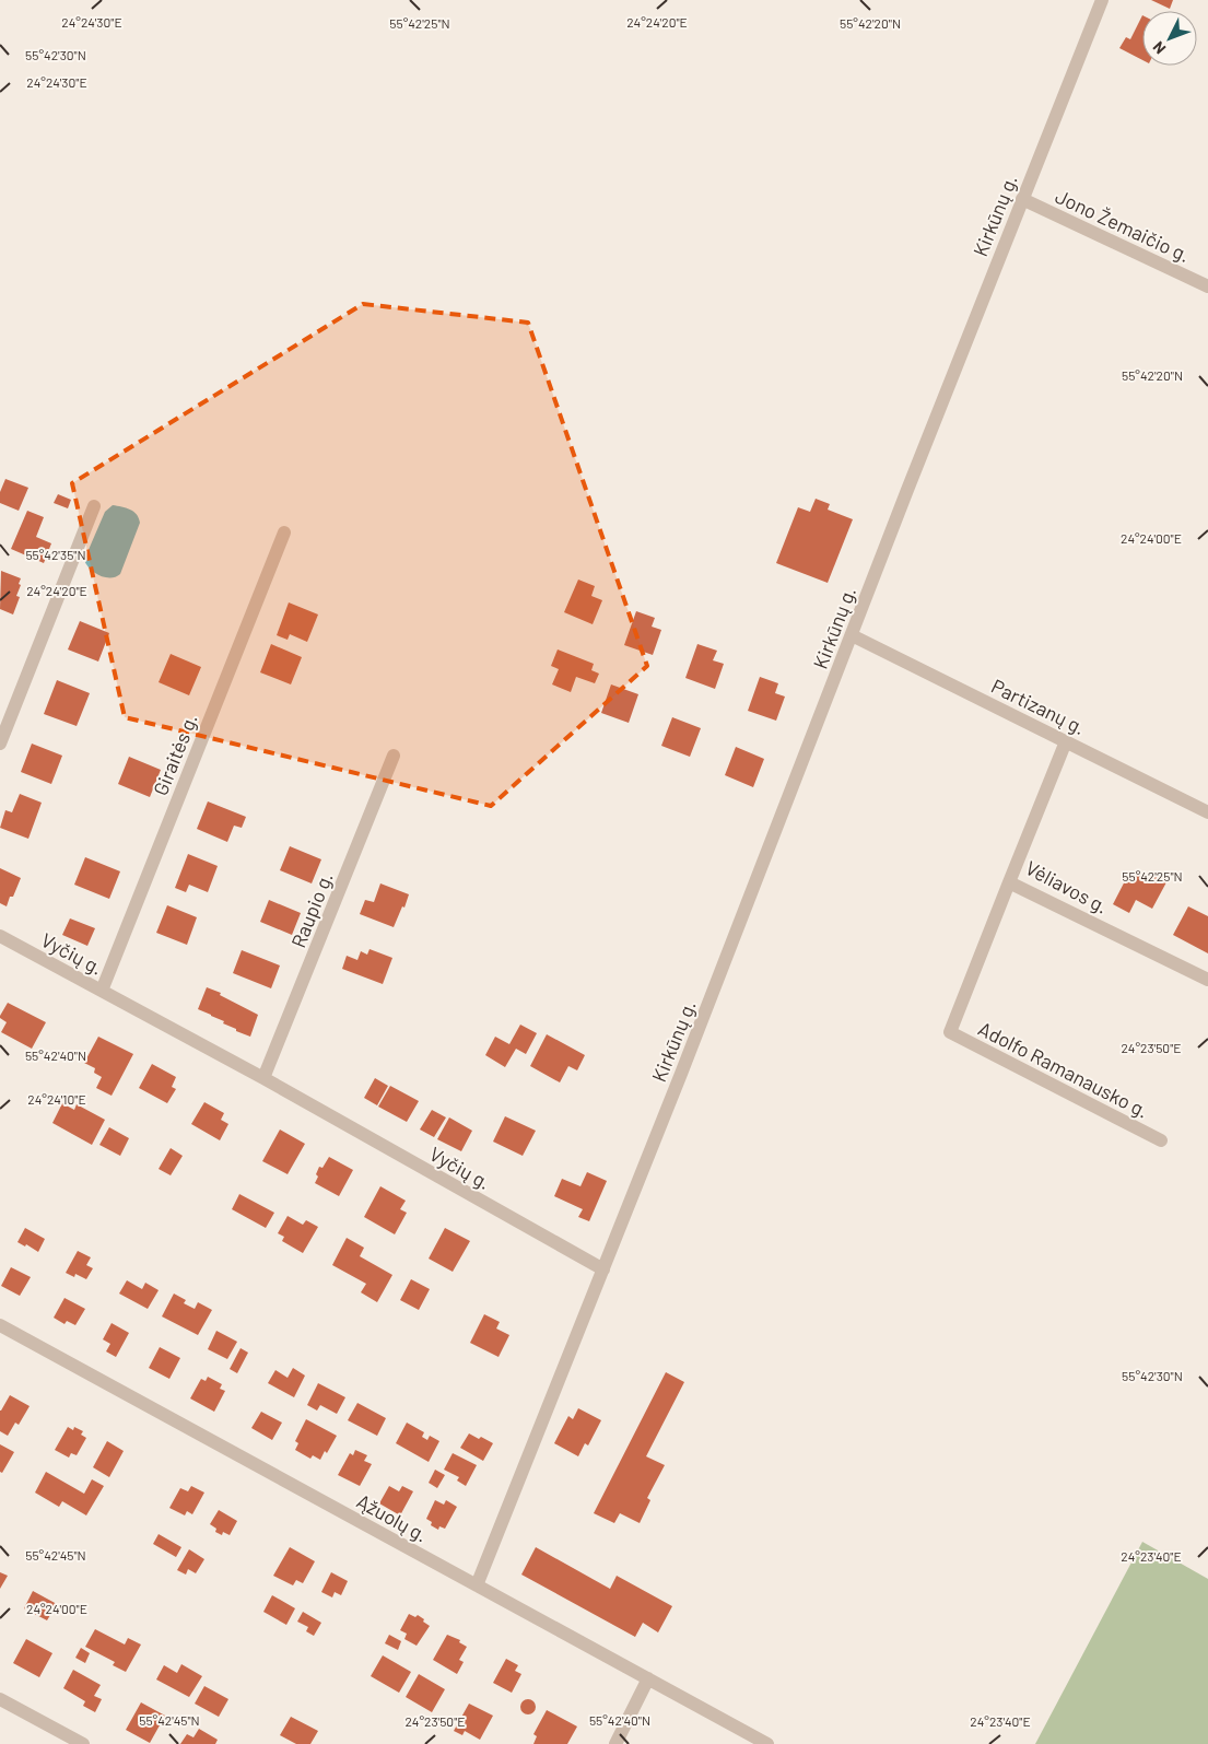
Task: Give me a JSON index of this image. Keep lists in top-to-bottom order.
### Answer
{
  "streets": {
    "street": [
      "Kirkūnų g.",
      "Jono Žemaičio g.",
      "Partizanų g.",
      "Giraitės g.",
      "Vėliavos g.",
      "Raupio g.",
      "Vyčių g.",
      "Adolfo Ramanausko g.",
      "Ąžuolų g."
    ]
  },
  "crossings": [
    ["Kirkūnų g.", "Jono Žemaičio g."],
    ["Kirkūnų g.", "Partizanų g."],
    ["Kirkūnų g.", "Vyčių g."],
    ["Partizanų g.", "Vėliavos g."],
    ["Giraitės g.", "Vyčių g."],
    ["Vėliavos g.", "Adolfo Ramanausko g."],
    ["Raupio g.", "Vyčių g."]
  ],
  "north": "bottom left",
  "coordinates": [
    "24°24'30\"E",
    "24°24'20\"E",
    "55°42'20\"N",
    "55°42'25\"N",
    "55°42'30\"N",
    "24°24'00\"E",
    "55°42'35\"N",
    "24°23'50\"E",
    "55°42'40\"N",
    "24°24'10\"E",
    "55°42'45\"N",
    "24°23'40\"E"
  ]
}
